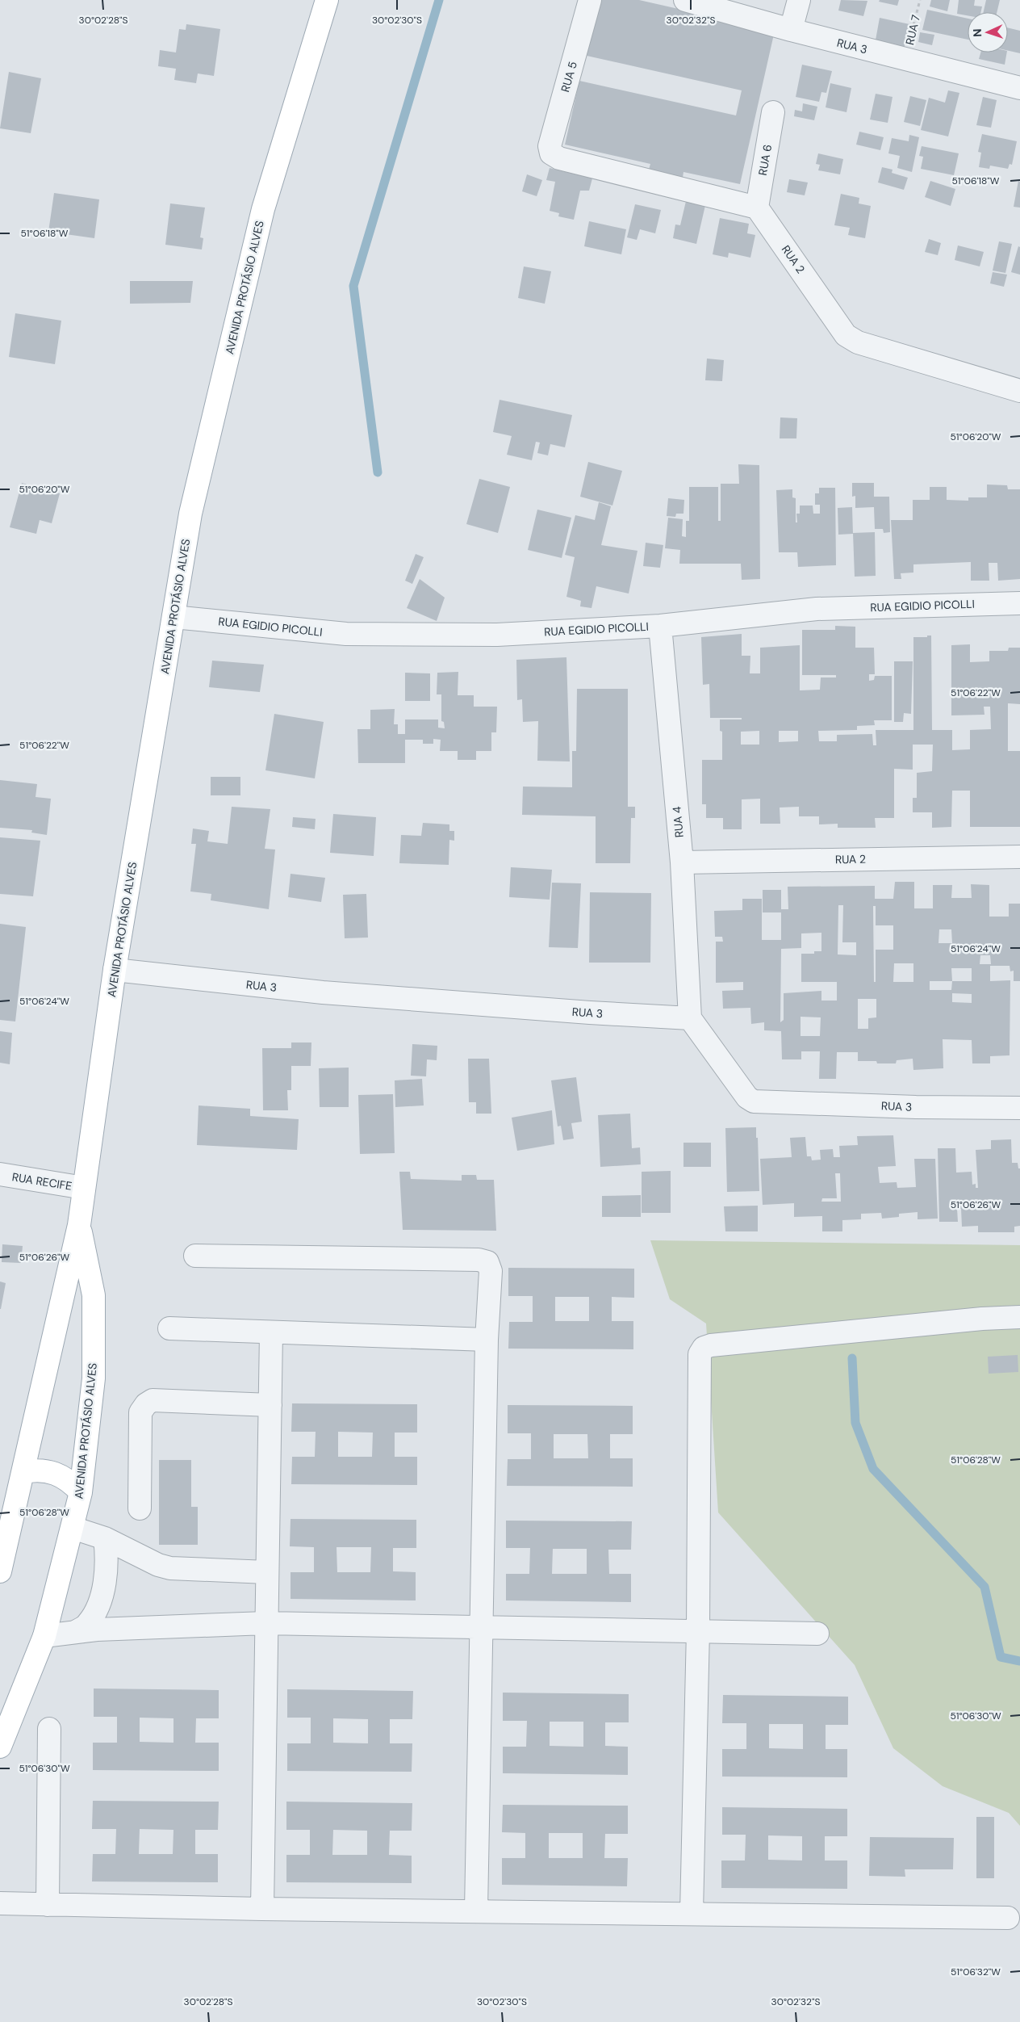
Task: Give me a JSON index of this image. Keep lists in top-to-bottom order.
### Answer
{
  "streets": {
    "main road": ["AVENIDA PROTÁSIO ALVES"],
    "street": [
      "RUA 3",
      "RUA 5",
      "RUA 6",
      "RUA 2",
      "RUA EGIDIO PICOLLI",
      "RUA 4",
      "RUA RECIFE"
    ],
    "path": ["RUA 7"]
  },
  "crossings": [
    ["RUA 7", "RUA 3"],
    ["RUA 3", "AVENIDA PROTÁSIO ALVES"],
    ["RUA 3", "RUA 4"],
    ["RUA 5", "RUA 6"],
    ["RUA 5", "RUA 2"],
    ["RUA 6", "RUA 2"],
    ["RUA 2", "RUA 4"],
    ["AVENIDA PROTÁSIO ALVES", "RUA EGIDIO PICOLLI"],
    ["AVENIDA PROTÁSIO ALVES", "RUA RECIFE"],
    ["RUA EGIDIO PICOLLI", "RUA 4"]
  ],
  "north": "left",
  "coordinates": [
    "30°02'28\"S",
    "30°02'30\"S",
    "30°02'32\"S",
    "51°06'18\"W",
    "51°06'20\"W",
    "51°06'22\"W",
    "51°06'24\"W",
    "51°06'26\"W",
    "51°06'28\"W",
    "51°06'30\"W",
    "51°06'32\"W"
  ]
}
